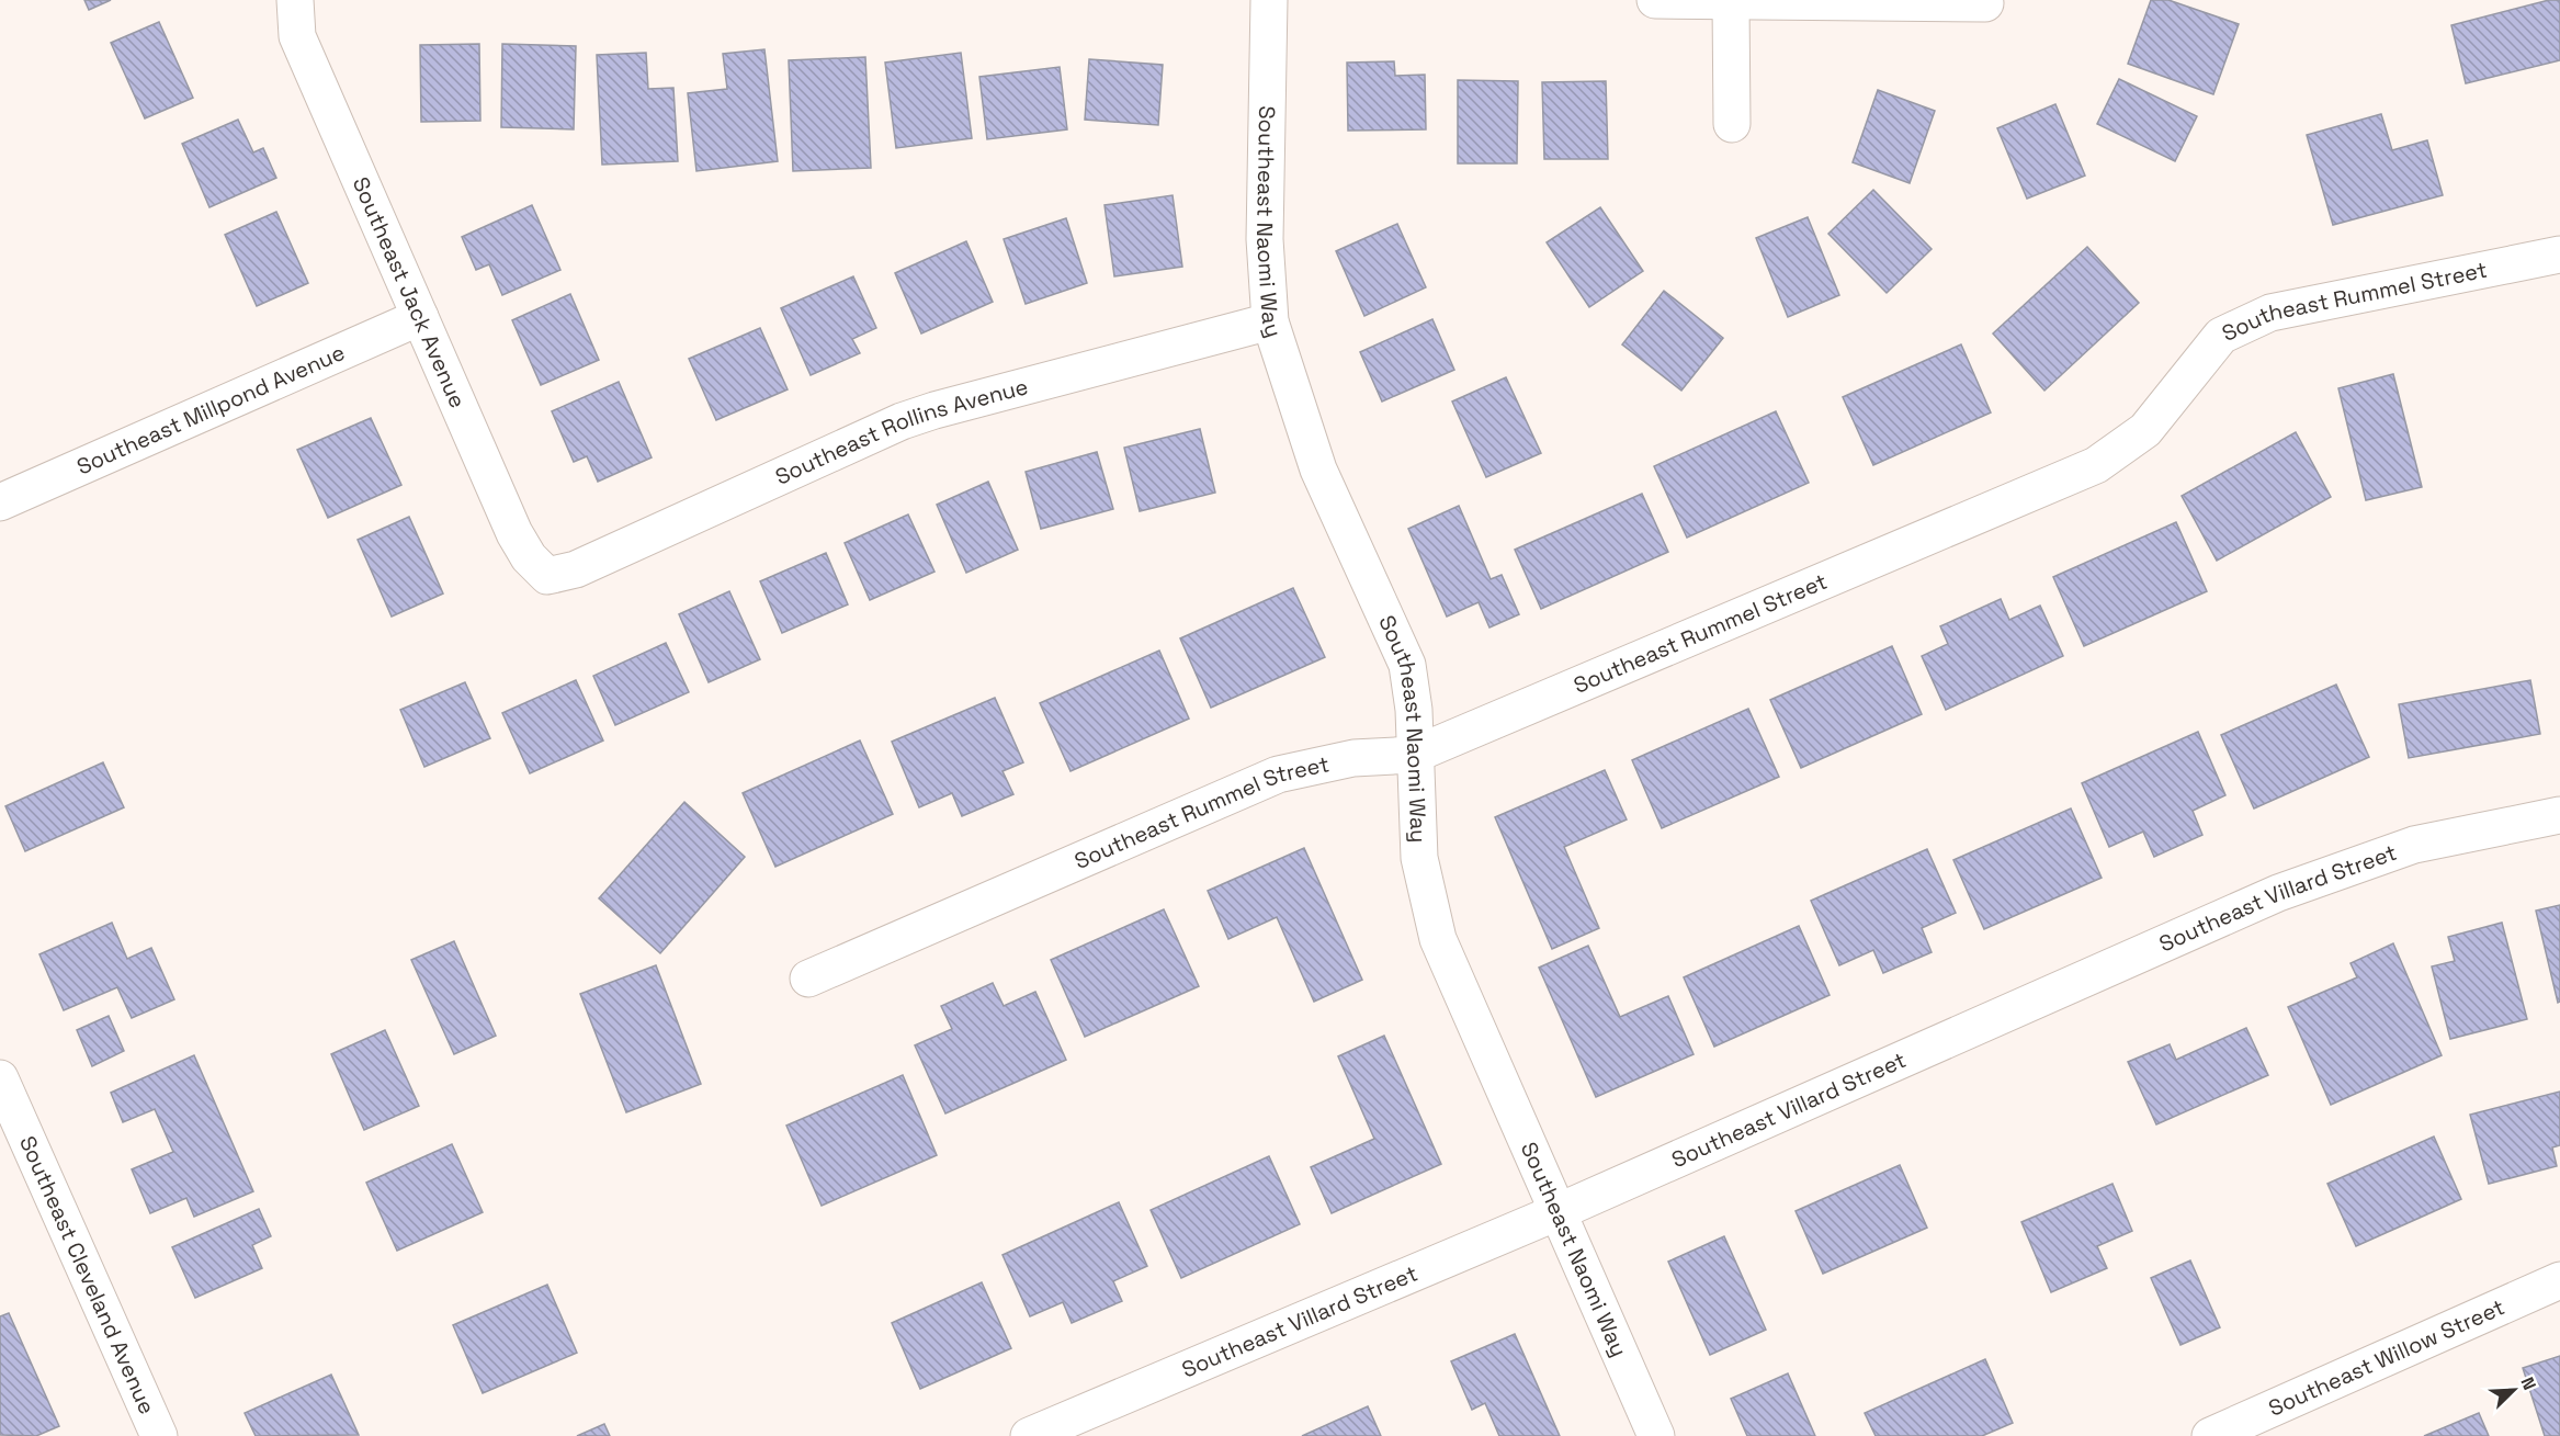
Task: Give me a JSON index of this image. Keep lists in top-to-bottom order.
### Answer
{
  "streets": {
    "street": [
      "Southeast Naomi Way",
      "Southeast Jack Avenue",
      "Southeast Rummel Street",
      "Southeast Millpond Avenue",
      "Southeast Rollins Avenue",
      "Southeast Villard Street",
      "Southeast Cleveland Avenue",
      "Southeast Willow Street"
    ]
  },
  "crossings": [
    ["Southeast Naomi Way", "Southeast Rummel Street"],
    ["Southeast Naomi Way", "Southeast Rollins Avenue"],
    ["Southeast Naomi Way", "Southeast Villard Street"],
    ["Southeast Jack Avenue", "Southeast Millpond Avenue"],
    ["Southeast Jack Avenue", "Southeast Rollins Avenue"]
  ],
  "north": "top right"
}
